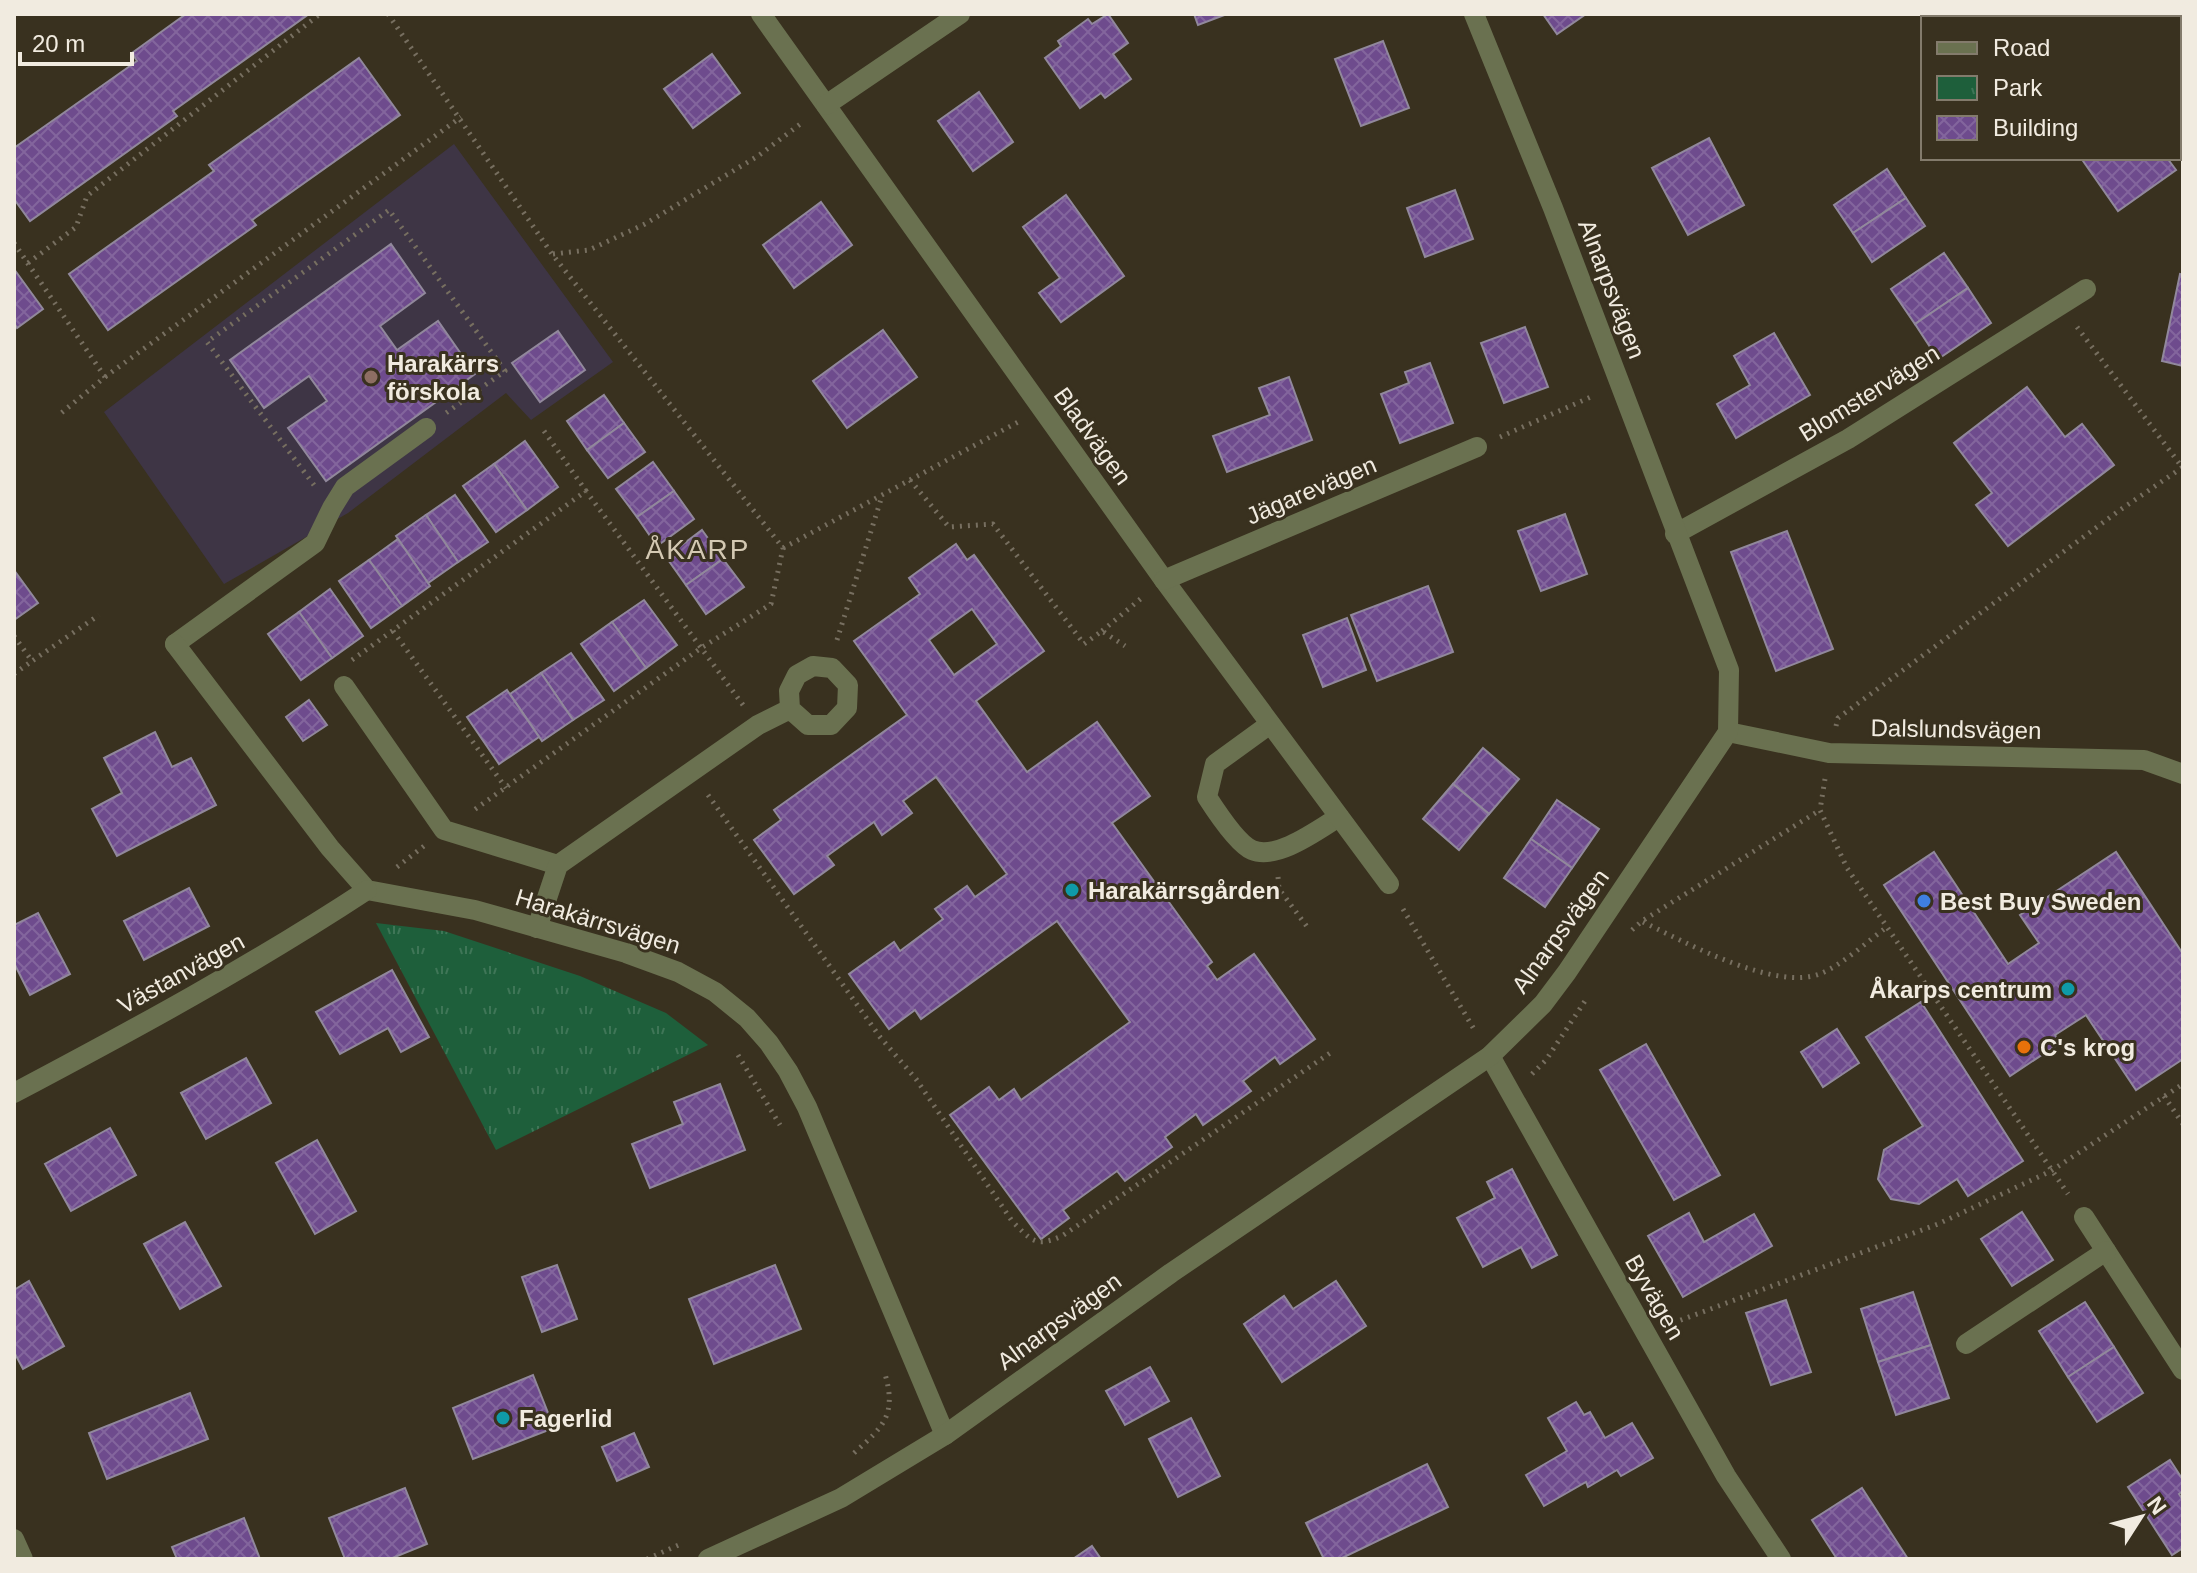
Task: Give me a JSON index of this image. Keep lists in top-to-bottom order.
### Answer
{
  "streets": {
    "street": [
      "Alnarpsvägen",
      "Blomstervägen",
      "Bladvägen",
      "Jägarevägen",
      "Dalslundsvägen",
      "Harakärrsvägen",
      "Västanvägen",
      "Byvägen"
    ]
  },
  "crossings": [
    ["Alnarpsvägen", "Blomstervägen"],
    ["Alnarpsvägen", "Dalslundsvägen"],
    ["Alnarpsvägen", "Harakärrsvägen"],
    ["Alnarpsvägen", "Byvägen"],
    ["Bladvägen", "Jägarevägen"],
    ["Harakärrsvägen", "Västanvägen"]
  ],
  "districts": ["ÅKARP"],
  "places": [
    "Harakärrs förskola",
    "Harakärrsgården",
    "Best Buy Sweden",
    "Åkarps centrum",
    "C's krog",
    "Fagerlid"
  ],
  "legend": ["Road", "Park", "Building"],
  "scale_bar": "20 m",
  "north": "top right"
}
